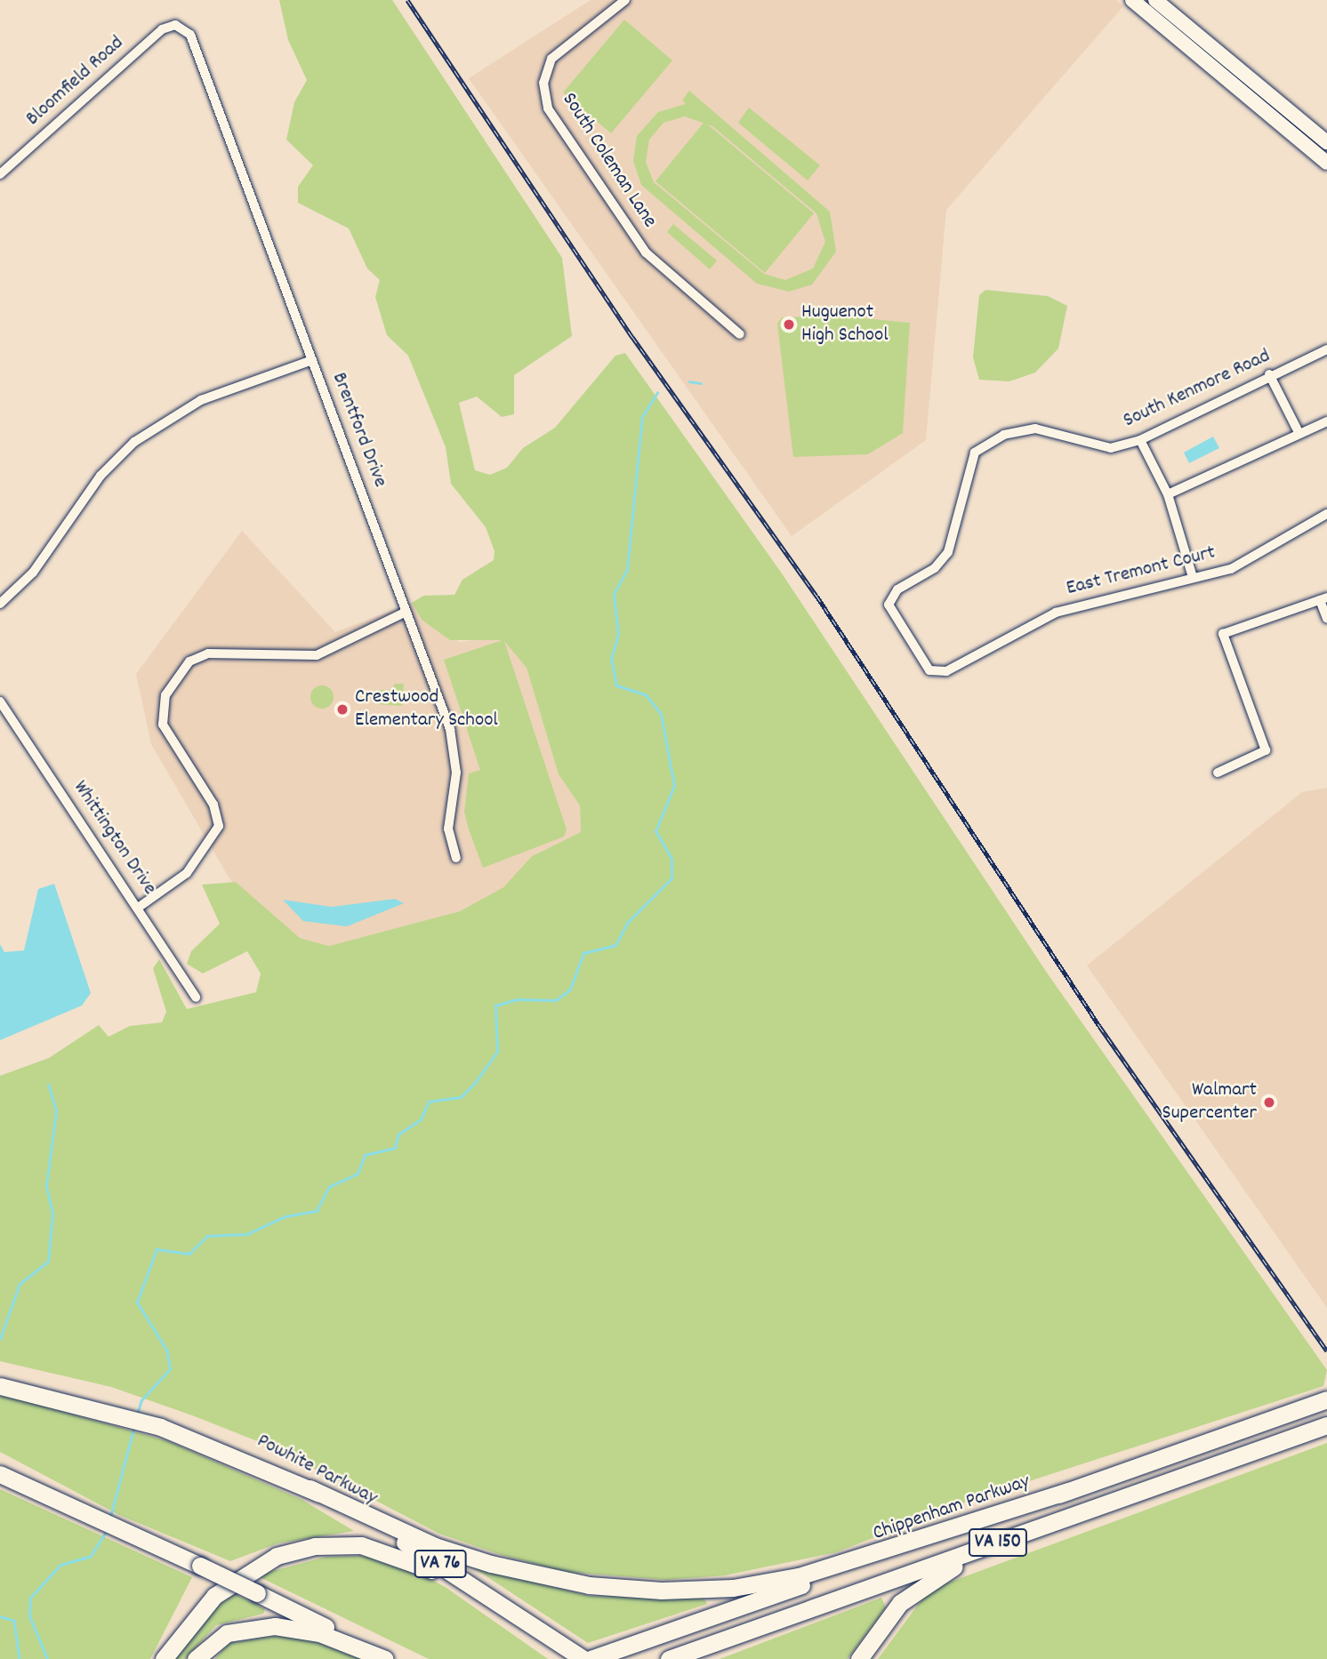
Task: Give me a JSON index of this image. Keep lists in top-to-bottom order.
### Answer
{
  "streets": {
    "highway": [
      "Powhite Parkway",
      "Chippenham Parkway",
      "VA 150",
      "VA 76"
    ],
    "street": [
      "Bloomfield Road",
      "South Coleman Lane",
      "South Kenmore Road",
      "Brentford Drive",
      "East Tremont Court",
      "Whittington Drive"
    ]
  },
  "crossings": [
    ["Bloomfield Road", "Brentford Drive"],
    ["South Kenmore Road", "East Tremont Court"]
  ],
  "places": ["Huguenot High School", "Crestwood Elementary School", "Walmart Supercenter"]
}
